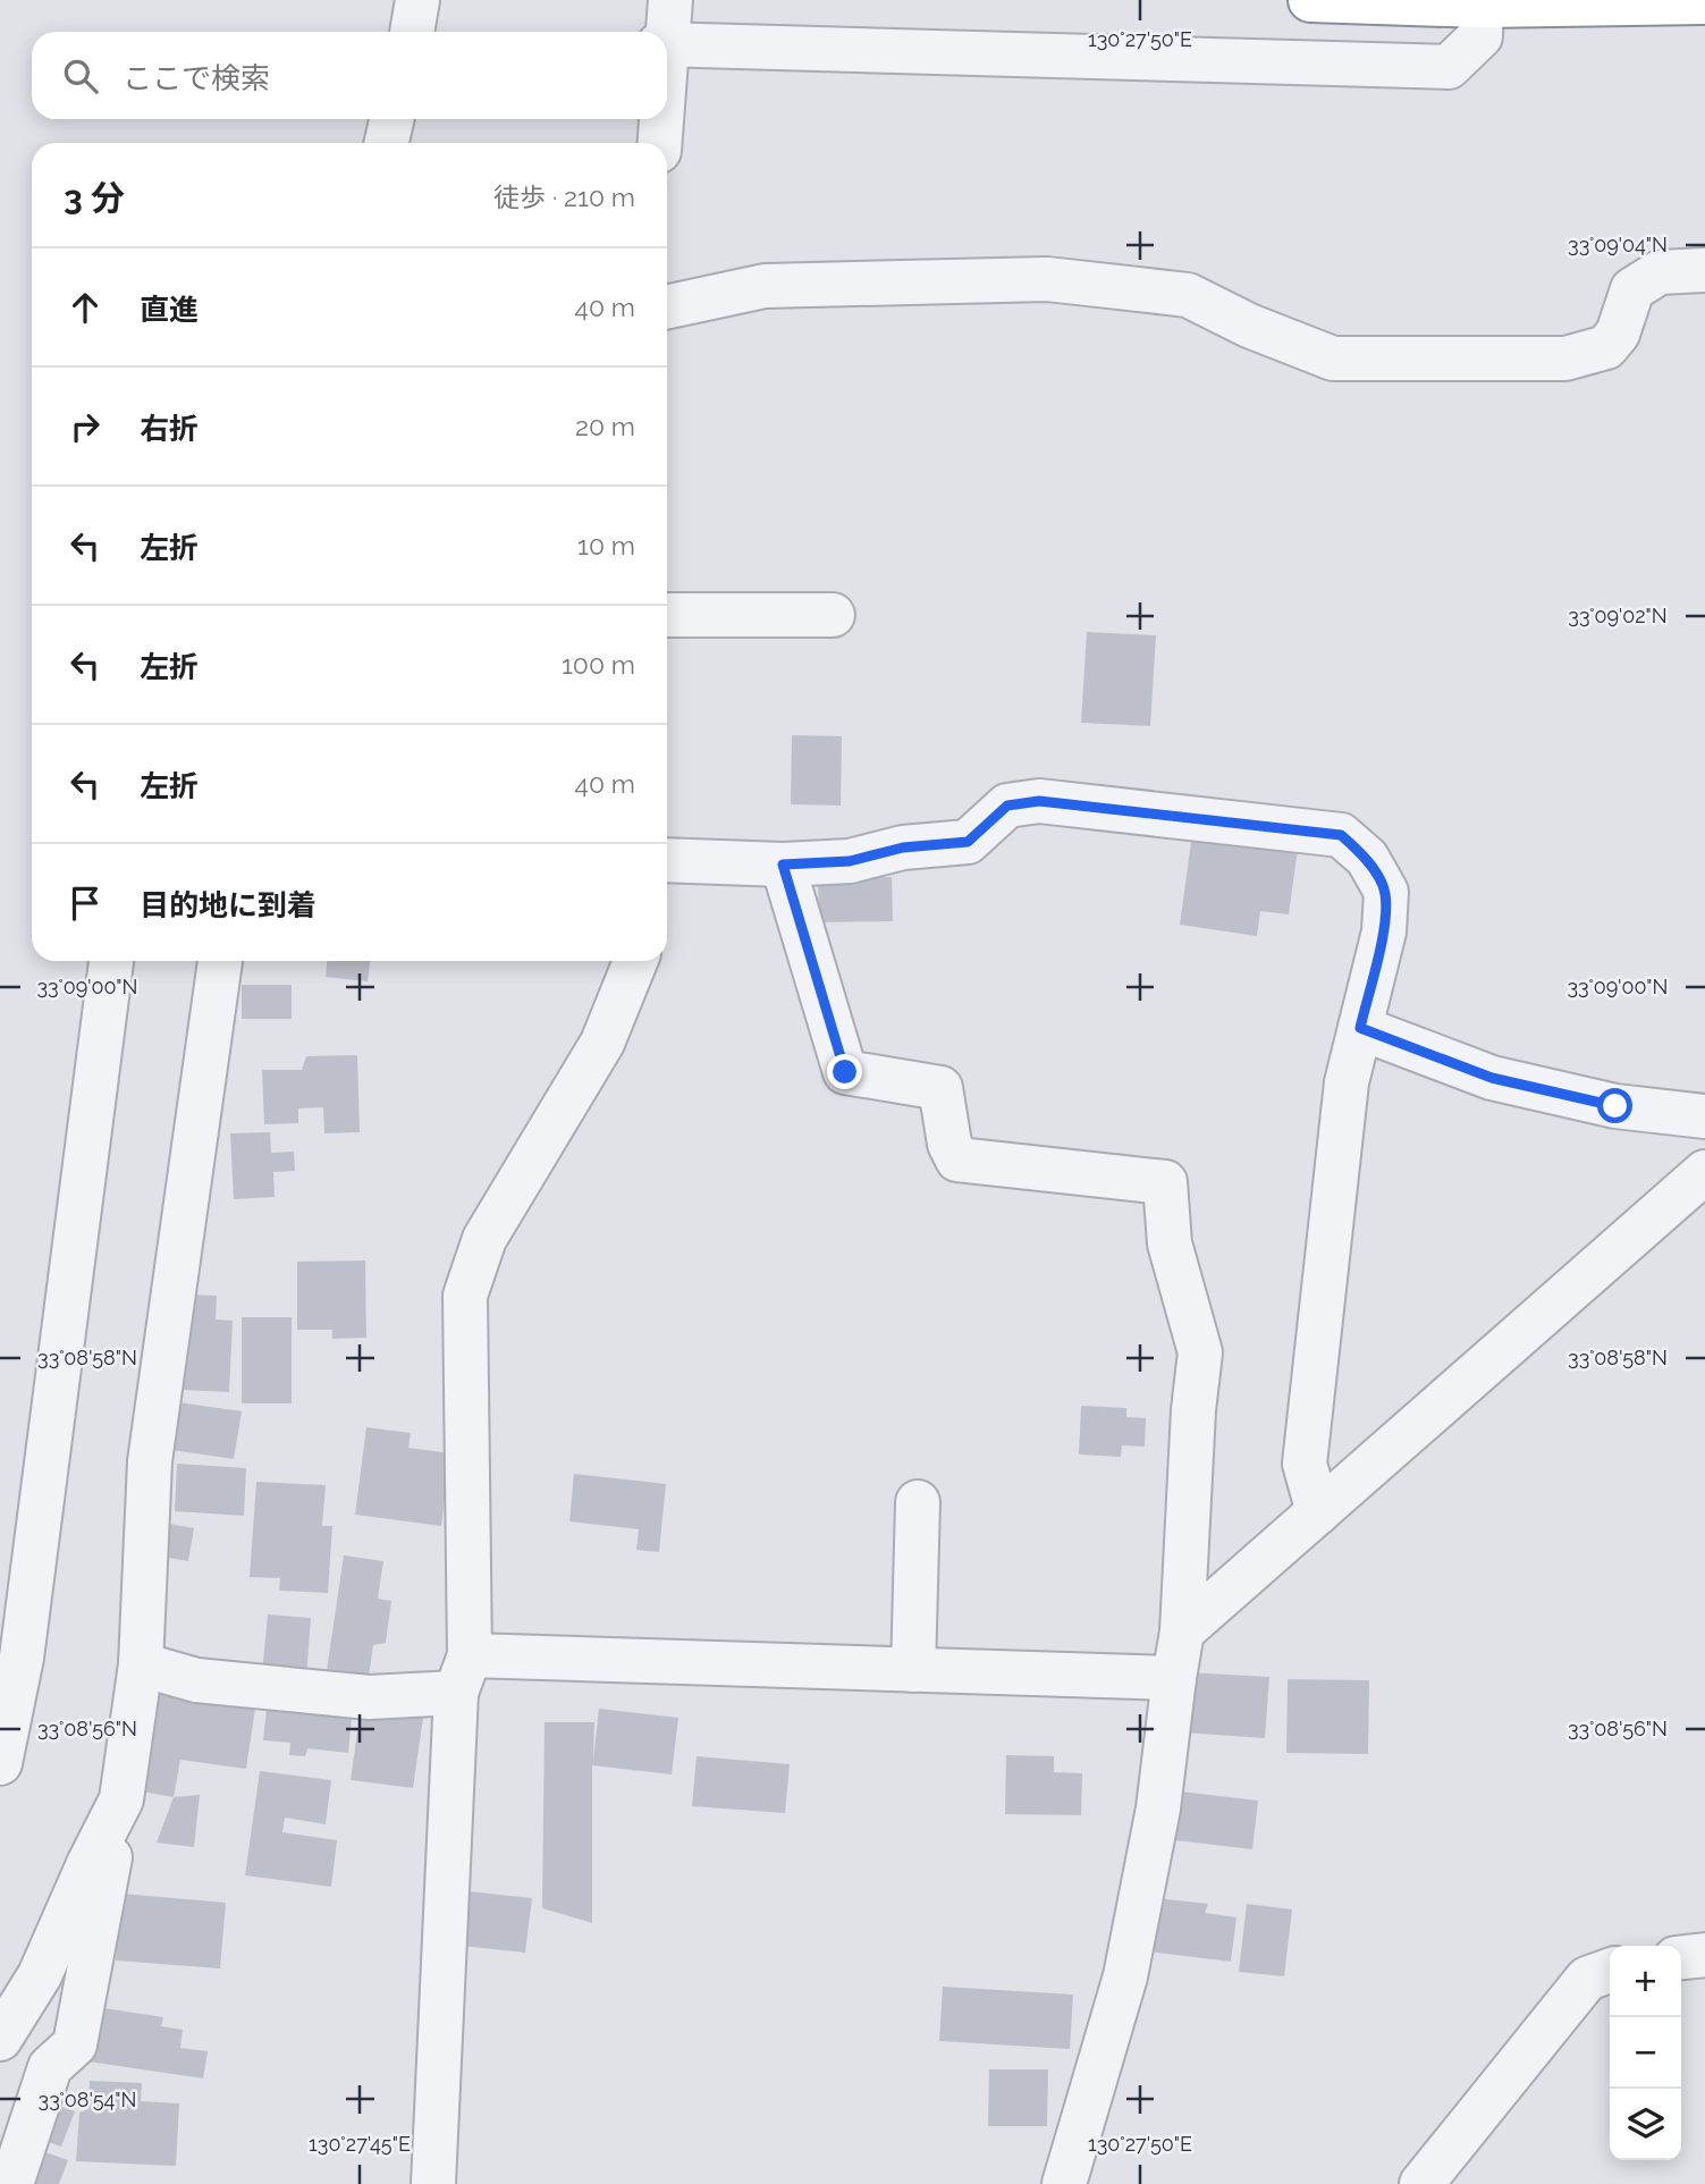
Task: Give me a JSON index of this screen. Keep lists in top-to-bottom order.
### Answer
{
  "page": {
    "search": "ここで検索",
    "heading": ["3 分", "徒歩 · 210 m"],
    "list": [
      ["直進", "40 m"],
      ["右折", "20 m"],
      ["左折", "10 m"],
      ["左折", "100 m"],
      ["左折", "40 m"],
      "目的地に到着"
    ],
    "map_buttons": ["+", "−"]
  },
  "coordinates": [
    "130°27'50\"E",
    "33°09'04\"N",
    "33°09'02\"N",
    "33°09'00\"N",
    "33°08'58\"N",
    "33°08'56\"N",
    "33°08'54\"N",
    "130°27'45\"E"
  ]
}
